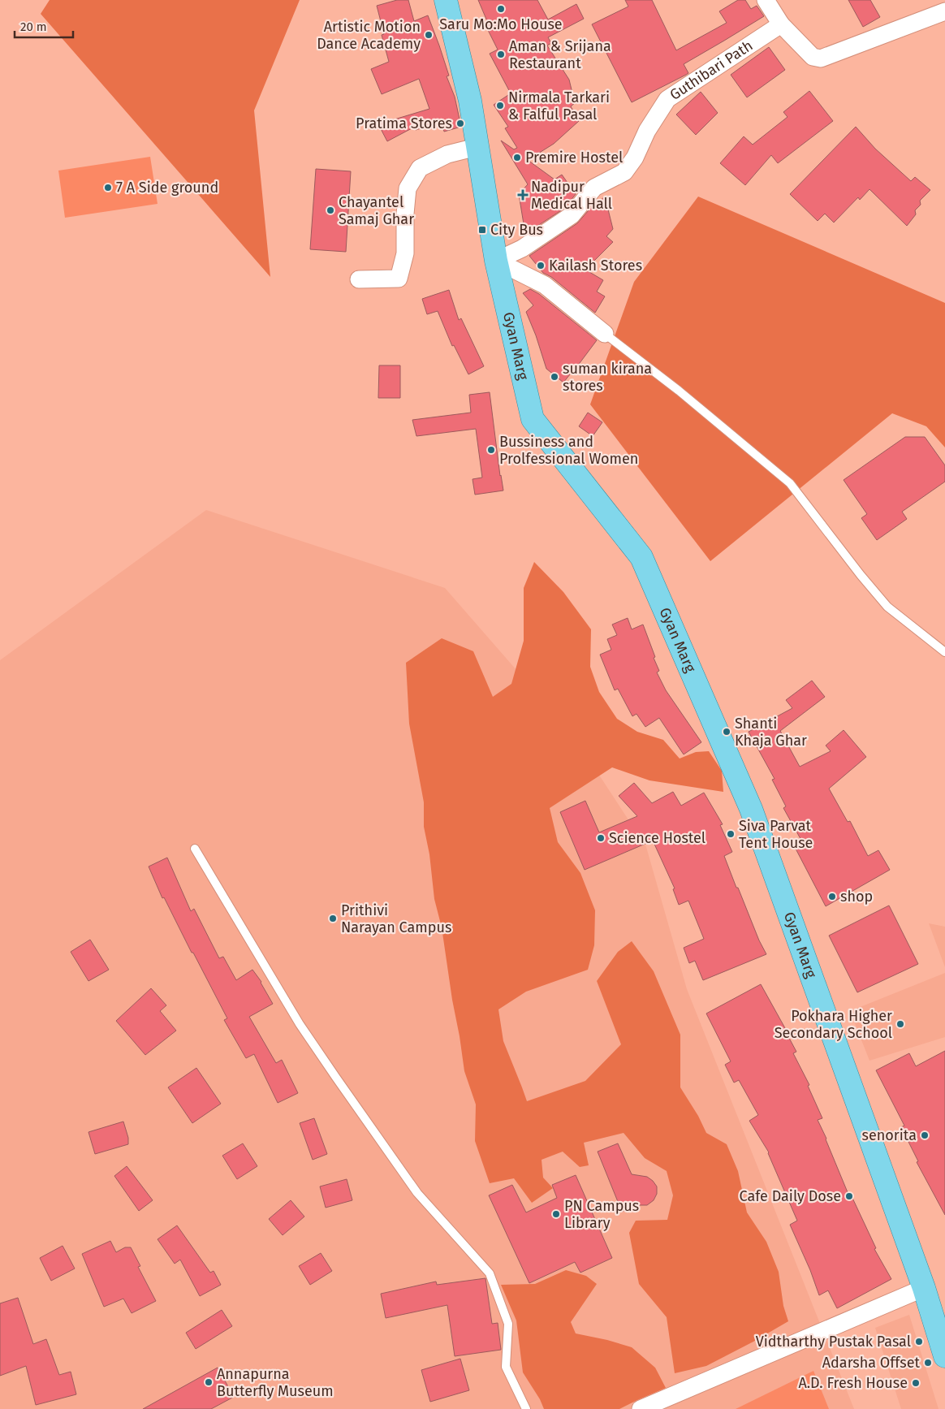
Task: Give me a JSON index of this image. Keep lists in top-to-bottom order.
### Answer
{
  "streets": {
    "main road": ["Gyan Marg"],
    "street": ["Guthibari Path"]
  },
  "crossings": [
    ["Guthibari Path", "Gyan Marg"]
  ],
  "places": {
    "other": [
      "Saru Mo:Mo House",
      "Artistic Motion Dance Academy",
      "Aman & Srijana Restaurant",
      "Nirmala Tarkari & Falful Pasal",
      "Pratima Stores",
      "Premire Hostel",
      "7 A Side ground",
      "Chayantel Samaj Ghar",
      "Kailash Stores",
      "suman kirana stores",
      "Bussiness and Prolfessional Women",
      "Shanti Khaja Ghar",
      "Siva Parvat Tent House",
      "Science Hostel",
      "shop",
      "Prithivi Narayan Campus",
      "Pokhara Higher Secondary School",
      "senorita",
      "Cafe Daily Dose",
      "PN Campus Library",
      "Vidtharthy Pustak Pasal",
      "Adarsha Offset",
      "Annapurna Butterfly Museum",
      "A.D. Fresh House"
    ],
    "health": ["Nadipur Medical Hall"],
    "transit": ["City Bus"]
  },
  "scale_bar": "20 m"
}
